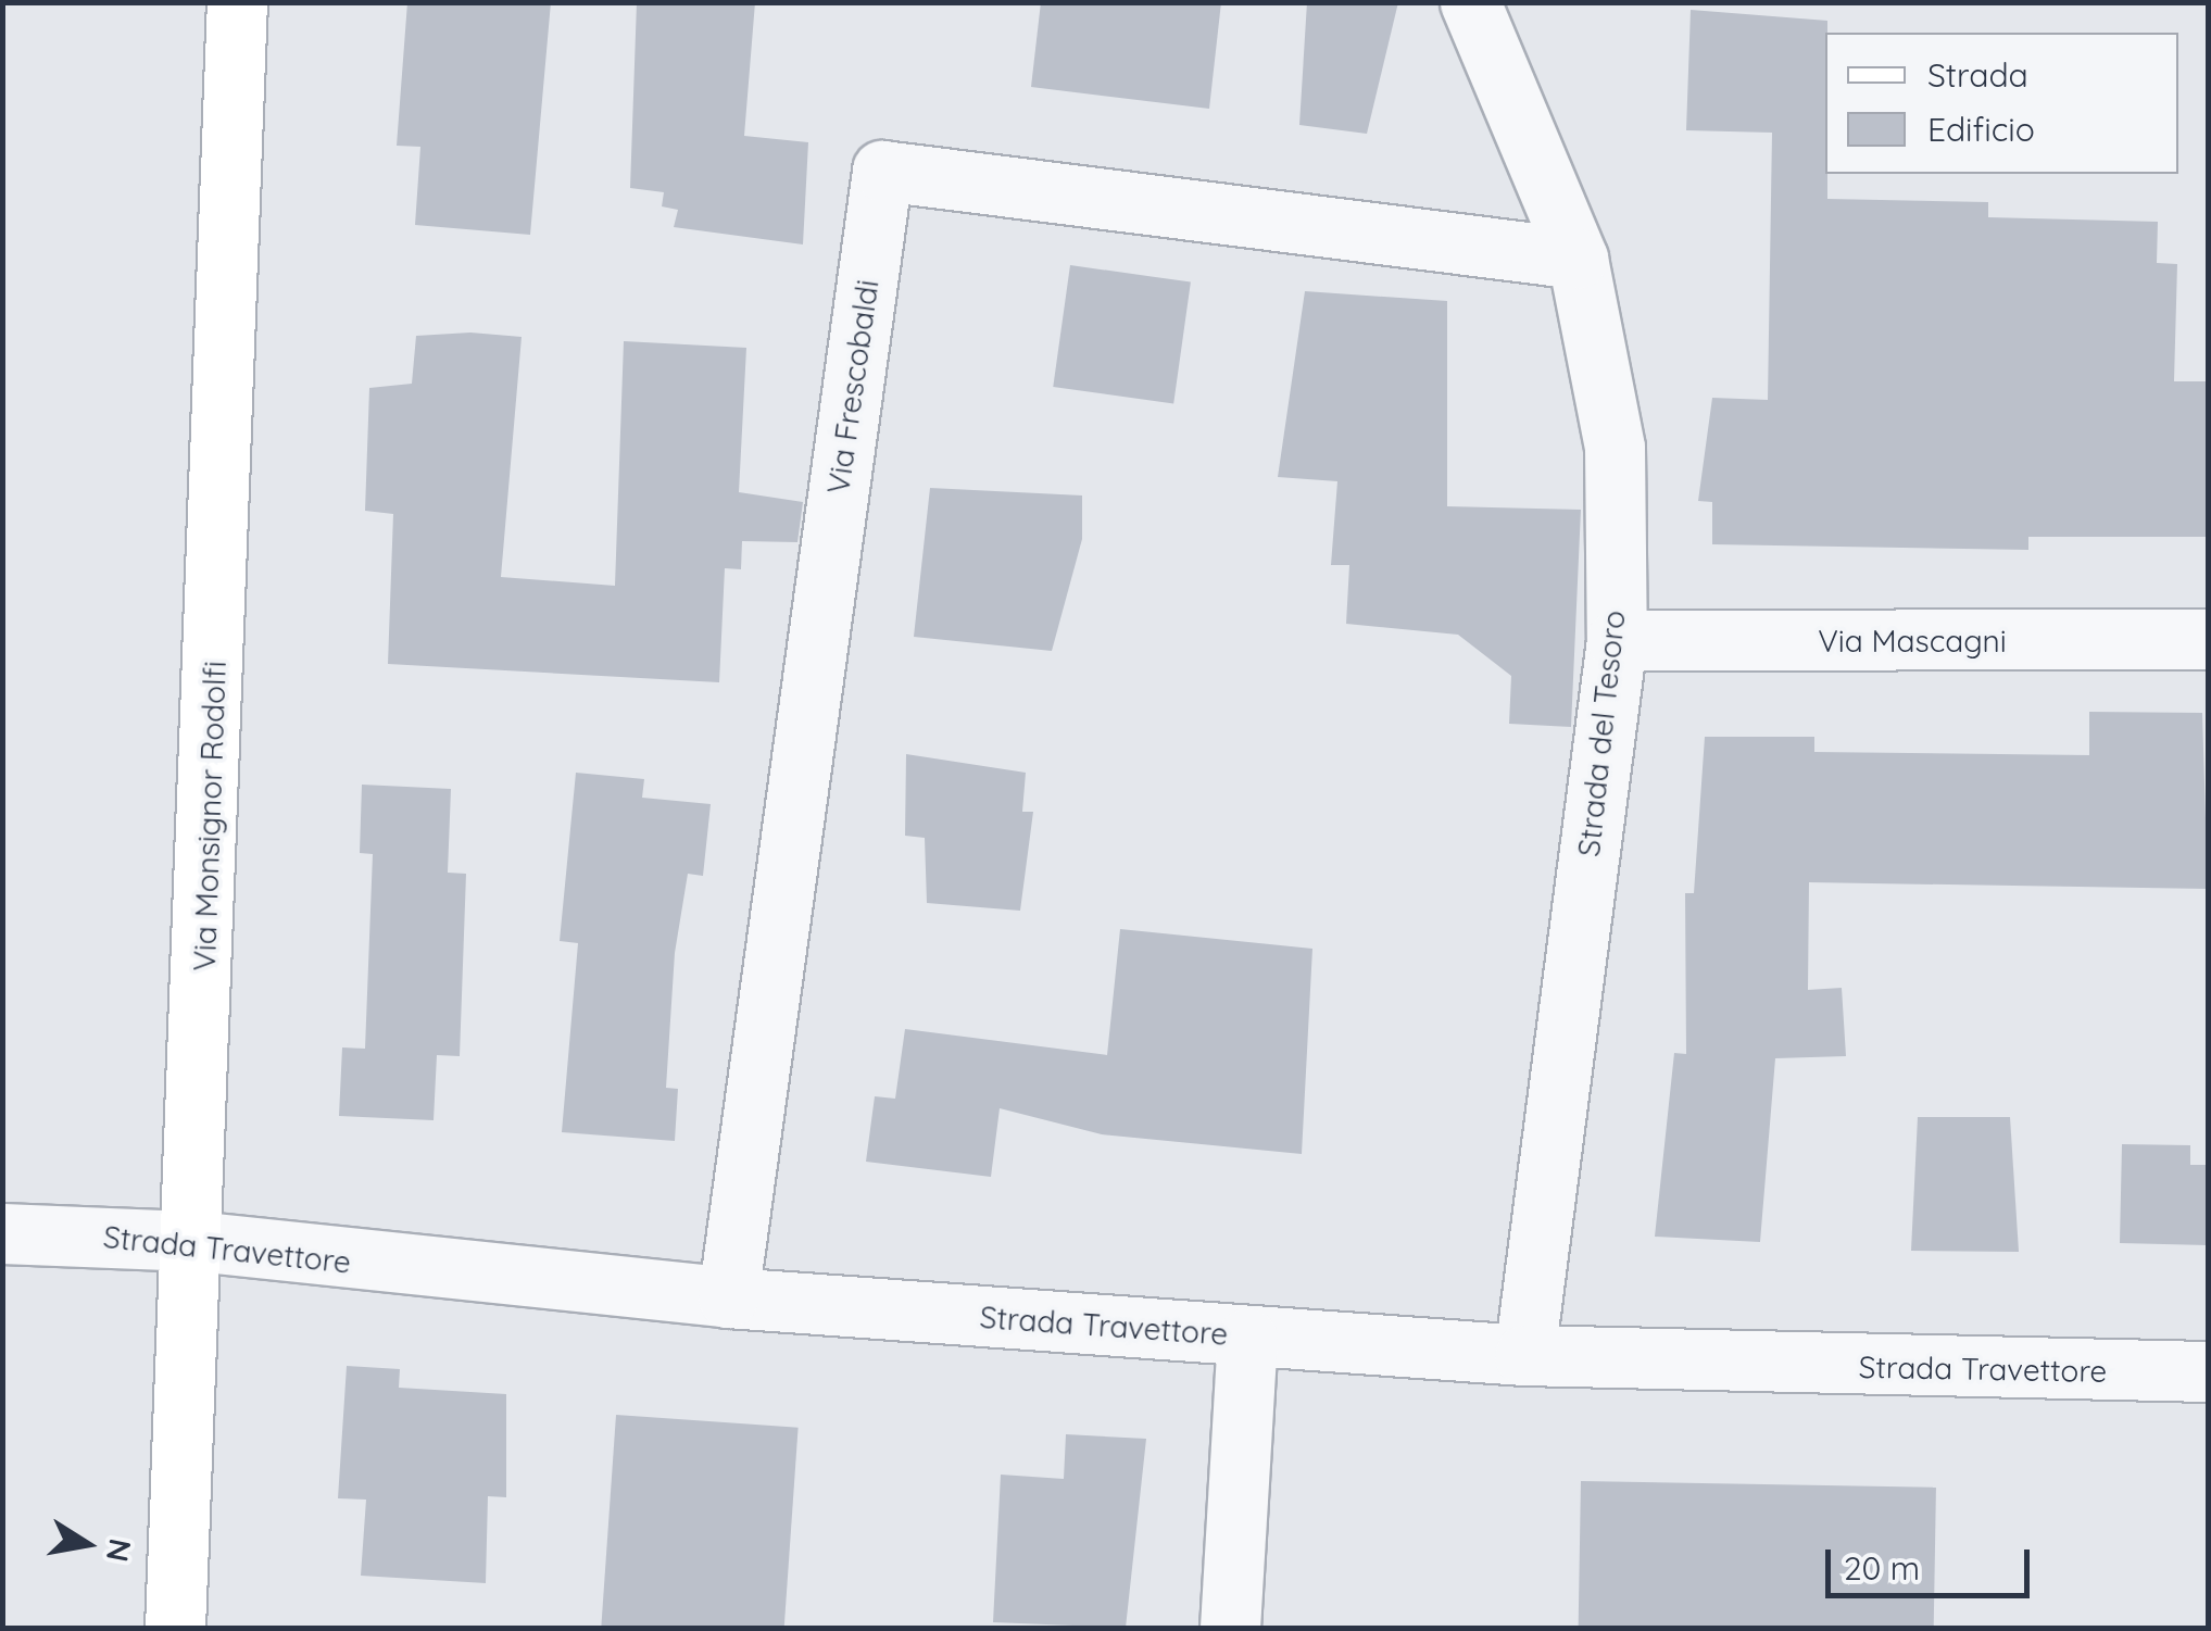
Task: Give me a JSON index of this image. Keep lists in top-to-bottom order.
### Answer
{
  "streets": {
    "street": [
      "Via Frescobaldi",
      "Via Mascagni",
      "Strada del Tesoro",
      "Via Monsignor Rodolfi",
      "Strada Travettore"
    ]
  },
  "crossings": [
    ["Via Frescobaldi", "Strada del Tesoro"],
    ["Via Frescobaldi", "Strada Travettore"],
    ["Via Mascagni", "Strada del Tesoro"],
    ["Strada del Tesoro", "Strada Travettore"],
    ["Via Monsignor Rodolfi", "Strada Travettore"]
  ],
  "legend": ["Strada", "Edificio"],
  "scale_bar": "20 m",
  "north": "right"
}
